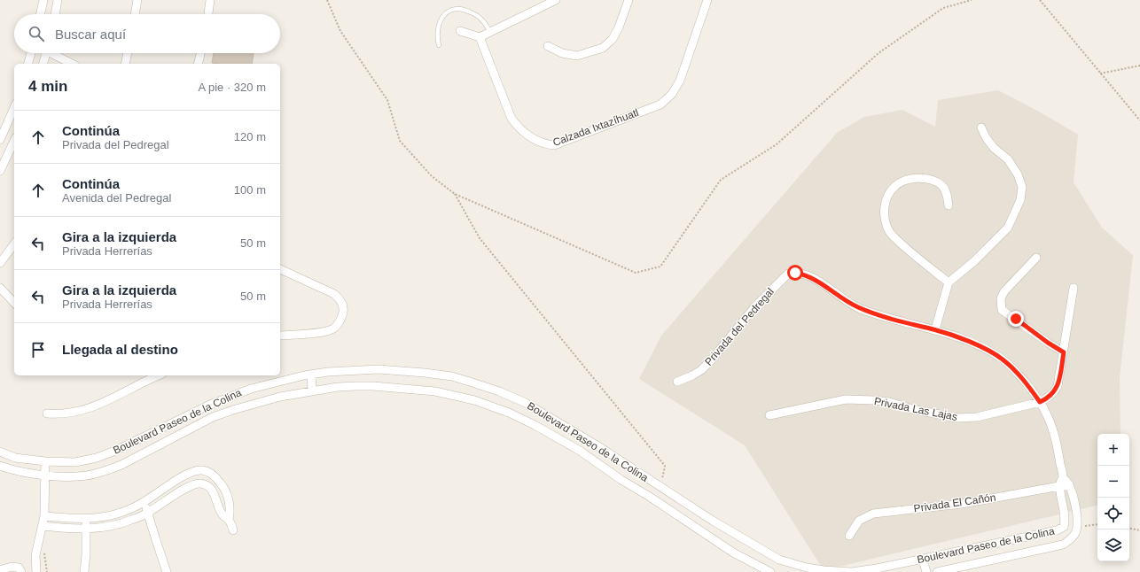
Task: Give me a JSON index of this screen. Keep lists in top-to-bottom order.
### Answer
{
  "streets": {
    "street": [
      "Calzada Ixtazíhuatl",
      "Privada del Pedregal",
      "Privada Las Lajas",
      "Boulevard Paseo de la Colina",
      "Privada El Cañón"
    ]
  },
  "page": {
    "search": "Buscar aquí",
    "heading": ["4 min", "A pie · 320 m"],
    "list": [
      ["Continúa", "Privada del Pedregal", "120 m"],
      ["Continúa", "Avenida del Pedregal", "100 m"],
      ["Gira a la izquierda", "Privada Herrerías", "50 m"],
      ["Gira a la izquierda", "Privada Herrerías", "50 m"],
      "Llegada al destino"
    ],
    "map_buttons": ["+", "−"]
  }
}
